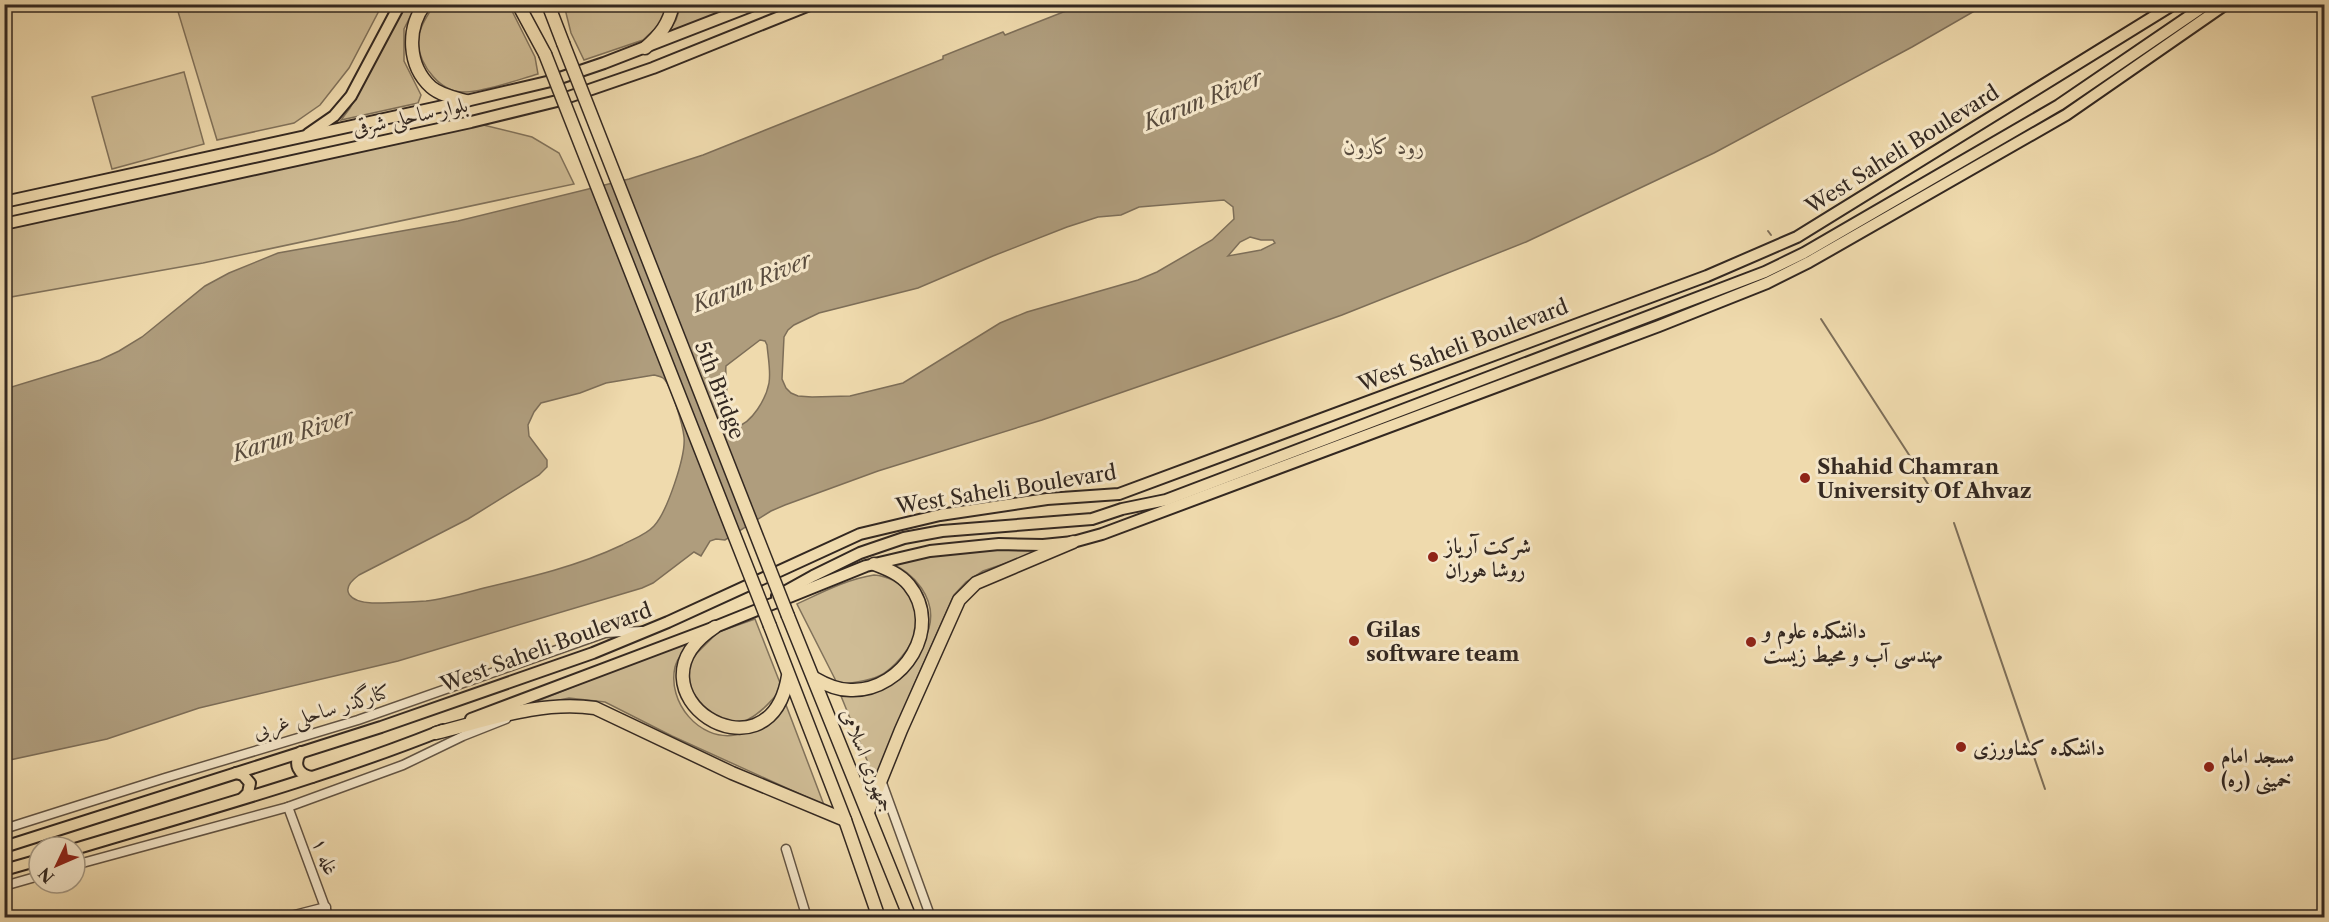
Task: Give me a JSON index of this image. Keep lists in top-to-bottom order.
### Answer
{
  "streets": {
    "highway": ["5th Bridge", "جمهوری اسلامی"],
    "main road": ["بلوار ساحلی شرقی", "West Saheli Boulevard"],
    "street": ["کنارگذر ساحلی غربی", "غله ۱"]
  },
  "crossings": [
    ["West Saheli Boulevard", "کنارگذر ساحلی غربی"],
    ["5th Bridge", "جمهوری اسلامی"]
  ],
  "water": ["Karun River", "رود کارون"],
  "places": [
    "Shahid Chamran University Of Ahvaz",
    "شرکت آریاز روشا هوران",
    "Gilas software team",
    "دانشکده علوم و مهندسی آب و محیط زیست",
    "دانشکده کشاورزی",
    "مسجد امام خمینی (ره)"
  ],
  "north": "bottom left"
}
